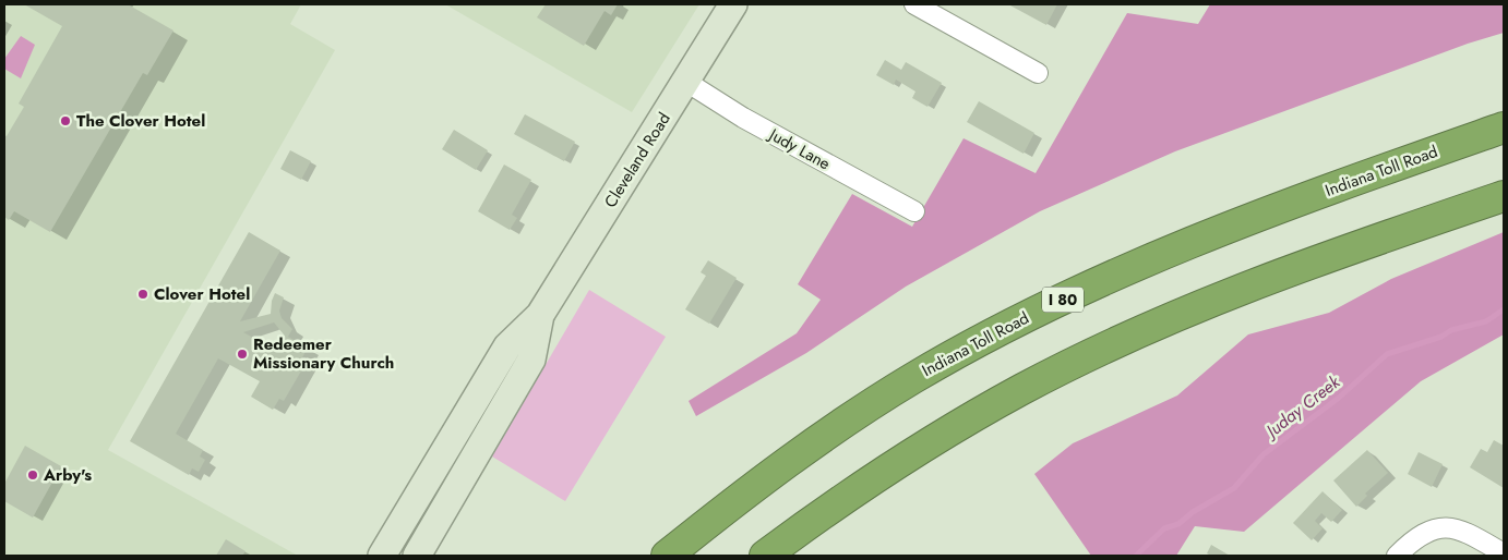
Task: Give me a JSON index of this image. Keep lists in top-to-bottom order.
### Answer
{
  "streets": {
    "highway": ["Indiana Toll Road", "I 80"],
    "main road": ["Cleveland Road"],
    "street": ["Judy Lane"]
  },
  "crossings": [
    ["Judy Lane", "Cleveland Road"]
  ],
  "water": ["Juday Creek"],
  "places": [
    "The Clover Hotel",
    "Clover Hotel",
    "Redeemer Missionary Church",
    "Arby's"
  ]
}
